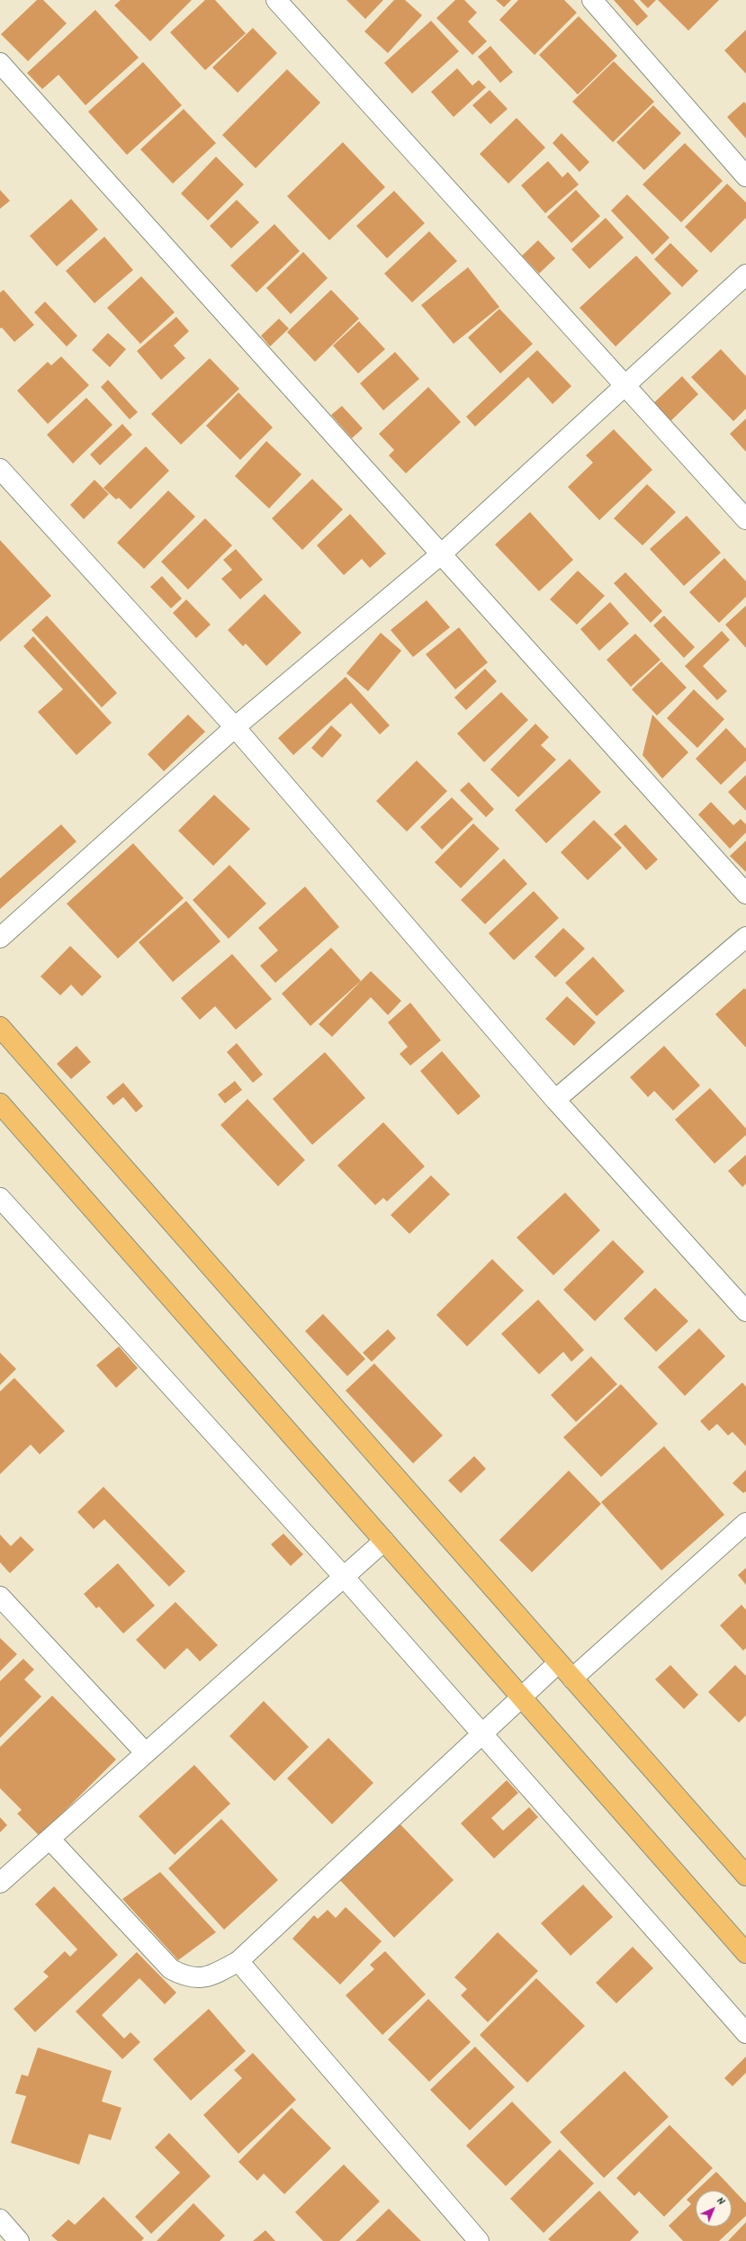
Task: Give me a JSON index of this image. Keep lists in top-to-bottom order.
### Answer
{
  "north": "top right"
}
